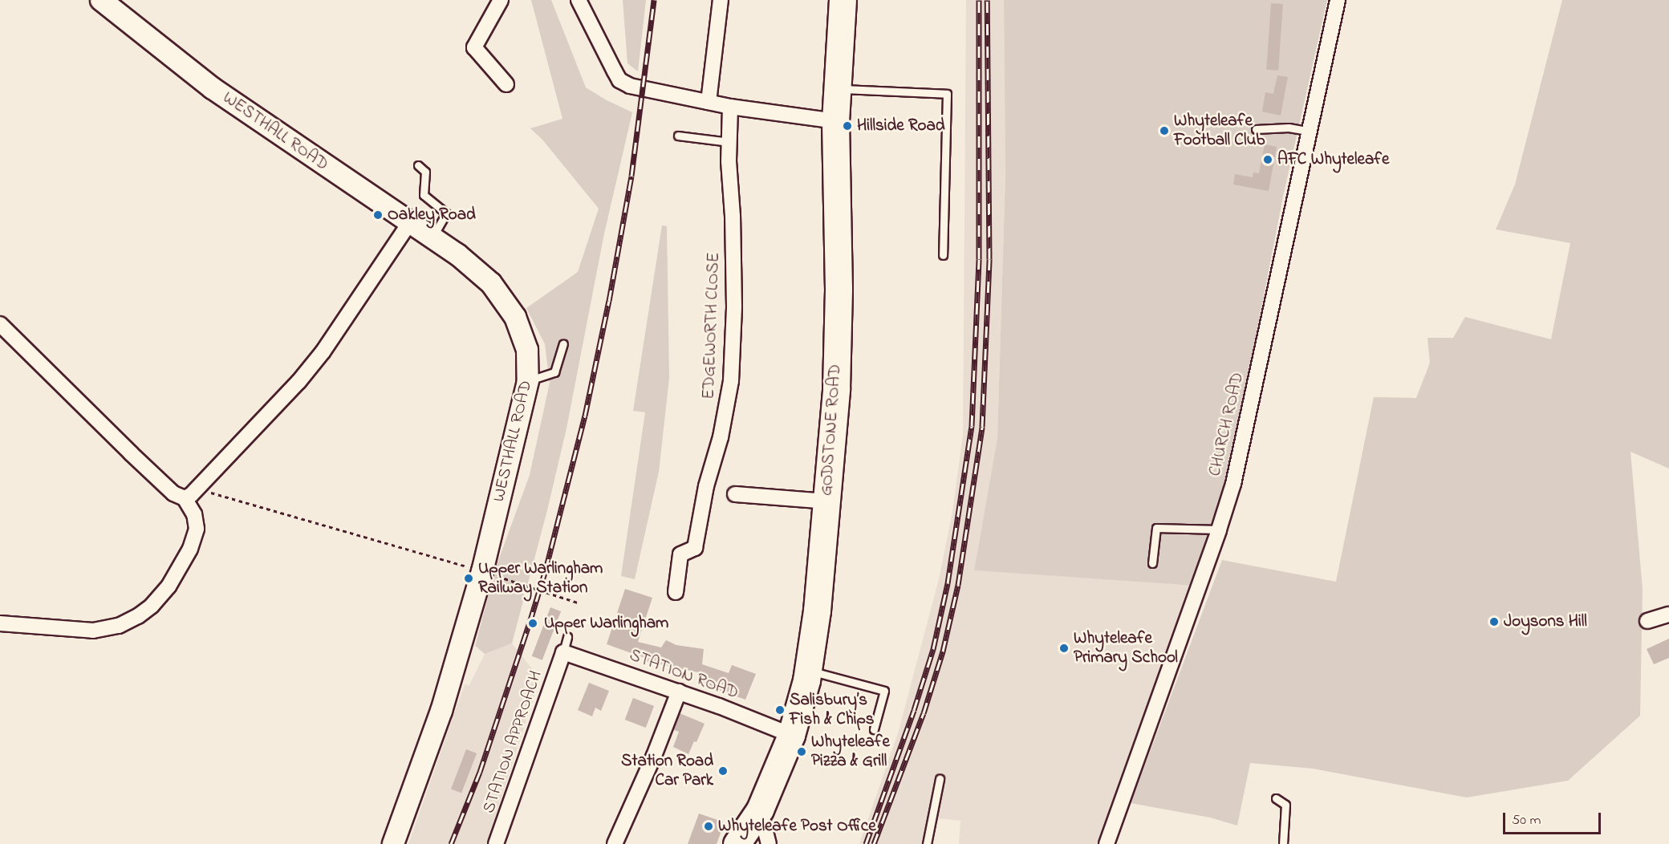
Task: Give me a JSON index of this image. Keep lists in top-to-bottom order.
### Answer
{
  "streets": {
    "highway": ["GODSTONE ROAD"],
    "street": [
      "WESTHALL ROAD",
      "EDGEWORTH CLOSE",
      "CHURCH ROAD",
      "STATION ROAD",
      "STATION APPROACH"
    ]
  },
  "crossings": [
    ["GODSTONE ROAD", "STATION ROAD"],
    ["STATION ROAD", "STATION APPROACH"]
  ],
  "places": [
    "Hillside Road",
    "Whyteleafe Football Club",
    "AFC Whyteleafe",
    "Oakley Road",
    "Upper Warlingham Railway Station",
    "Joysons Hill",
    "Upper Warlingham",
    "Whyteleafe Primary School",
    "Salisbury’s Fish & Chips",
    "Whyteleafe Pizza & Grill",
    "Station Road Car Park",
    "Whyteleafe Post Office"
  ],
  "scale_bar": "50 m"
}
